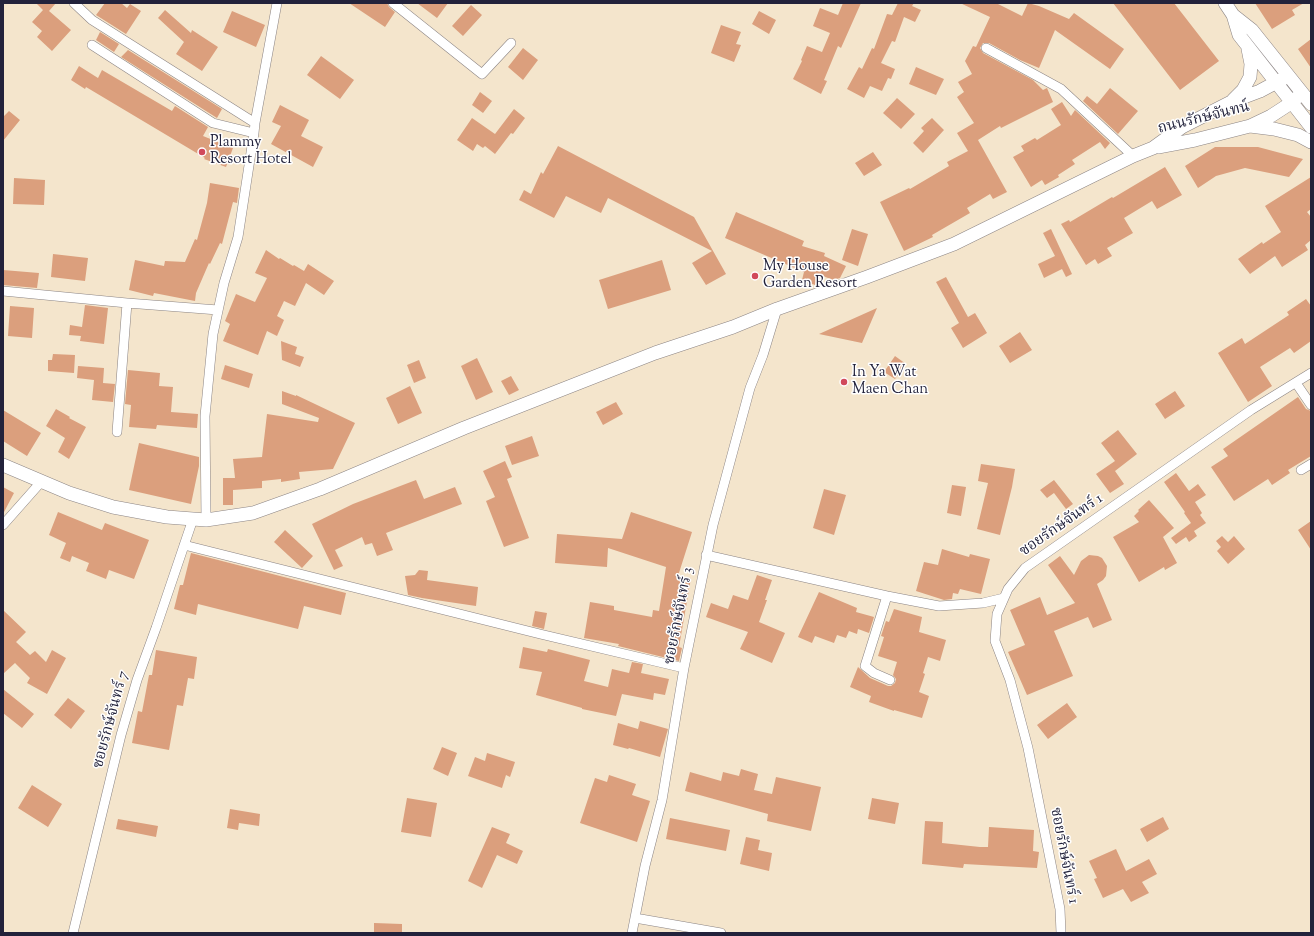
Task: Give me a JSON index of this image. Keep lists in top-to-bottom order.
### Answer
{
  "streets": {
    "main road": ["ถนนรักษ์จันทน์"],
    "street": ["ซอยรักษ์จันทร์ 1", "ซอยรักษ์จันทร์ 3", "ซอยรักษ์จันทร์ 7"]
  },
  "places": ["Plammy Resort Hotel", "My House Garden Resort", "In Ya Wat Maen Chan"]
}
